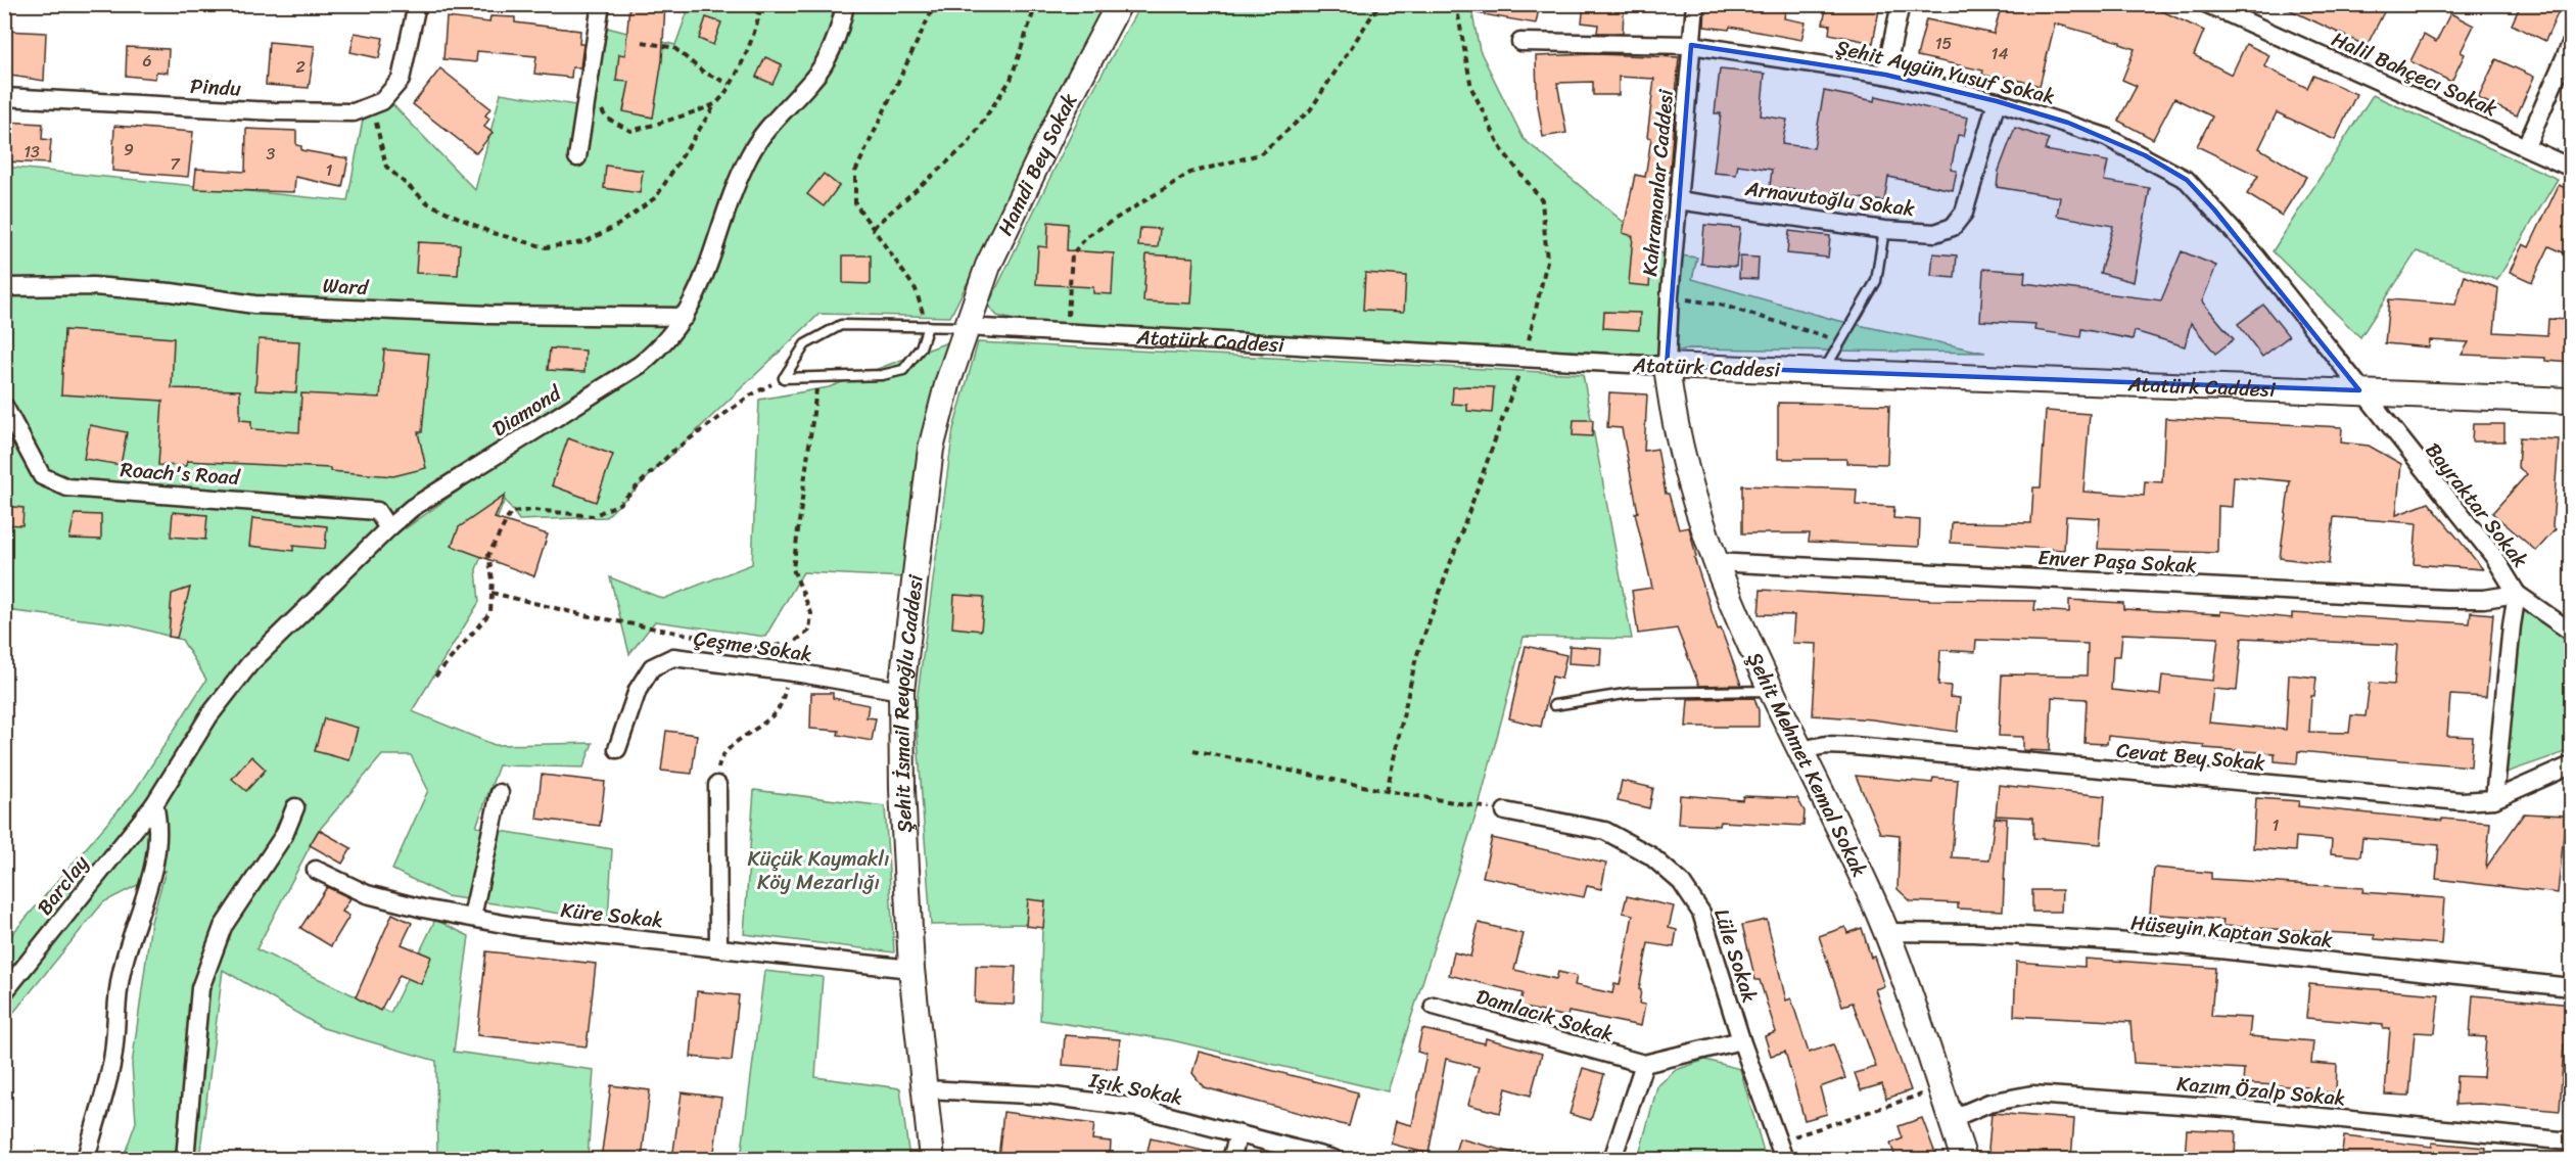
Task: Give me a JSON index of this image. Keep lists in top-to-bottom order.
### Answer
{
  "streets": {
    "street": [
      "Şehit Aygün Yusuf Sokak",
      "Halil Bahçecı Sokak",
      "Pindu",
      "Hamdi Bey Sokak",
      "Kahramanlar Caddesi",
      "Arnavutoğlu Sokak",
      "Ward",
      "Atatürk Caddesi",
      "Diamond",
      "Roach's Road",
      "Bayraktar Sokak",
      "Enver Paşa Sokak",
      "Çeşme Sokak",
      "Şehit İsmail Reyoğlu Caddesi",
      "Cevat Bey Sokak",
      "Şehit Mehmet Kemal Sokak",
      "Barclay",
      "Küre Sokak",
      "Hüseyin Kaptan Sokak",
      "Lüle Sokak",
      "Damlacık Sokak",
      "Işık Sokak",
      "Kazım Özalp Sokak"
    ]
  },
  "crossings": [
    ["Şehit Aygün Yusuf Sokak", "Kahramanlar Caddesi"],
    ["Şehit Aygün Yusuf Sokak", "Arnavutoğlu Sokak"],
    ["Şehit Aygün Yusuf Sokak", "Atatürk Caddesi"],
    ["Şehit Aygün Yusuf Sokak", "Bayraktar Sokak"],
    ["Hamdi Bey Sokak", "Atatürk Caddesi"],
    ["Hamdi Bey Sokak", "Şehit İsmail Reyoğlu Caddesi"],
    ["Kahramanlar Caddesi", "Arnavutoğlu Sokak"],
    ["Kahramanlar Caddesi", "Atatürk Caddesi"],
    ["Kahramanlar Caddesi", "Şehit Mehmet Kemal Sokak"],
    ["Ward", "Diamond"],
    ["Atatürk Caddesi", "Bayraktar Sokak"],
    ["Atatürk Caddesi", "Şehit İsmail Reyoğlu Caddesi"],
    ["Atatürk Caddesi", "Şehit Mehmet Kemal Sokak"],
    ["Diamond", "Roach's Road"],
    ["Diamond", "Barclay"],
    ["Bayraktar Sokak", "Enver Paşa Sokak"],
    ["Enver Paşa Sokak", "Şehit Mehmet Kemal Sokak"],
    ["Çeşme Sokak", "Şehit İsmail Reyoğlu Caddesi"],
    ["Şehit İsmail Reyoğlu Caddesi", "Küre Sokak"],
    ["Şehit İsmail Reyoğlu Caddesi", "Işık Sokak"],
    ["Cevat Bey Sokak", "Şehit Mehmet Kemal Sokak"],
    ["Şehit Mehmet Kemal Sokak", "Hüseyin Kaptan Sokak"],
    ["Şehit Mehmet Kemal Sokak", "Kazım Özalp Sokak"]
  ],
  "parks": ["Küçük Kaymaklı Köy Mezarlığı"],
  "house_numbers": [
    "15",
    "14",
    "6",
    "2",
    "9",
    "13",
    "3",
    "7",
    "1",
    "1"
  ]
}
